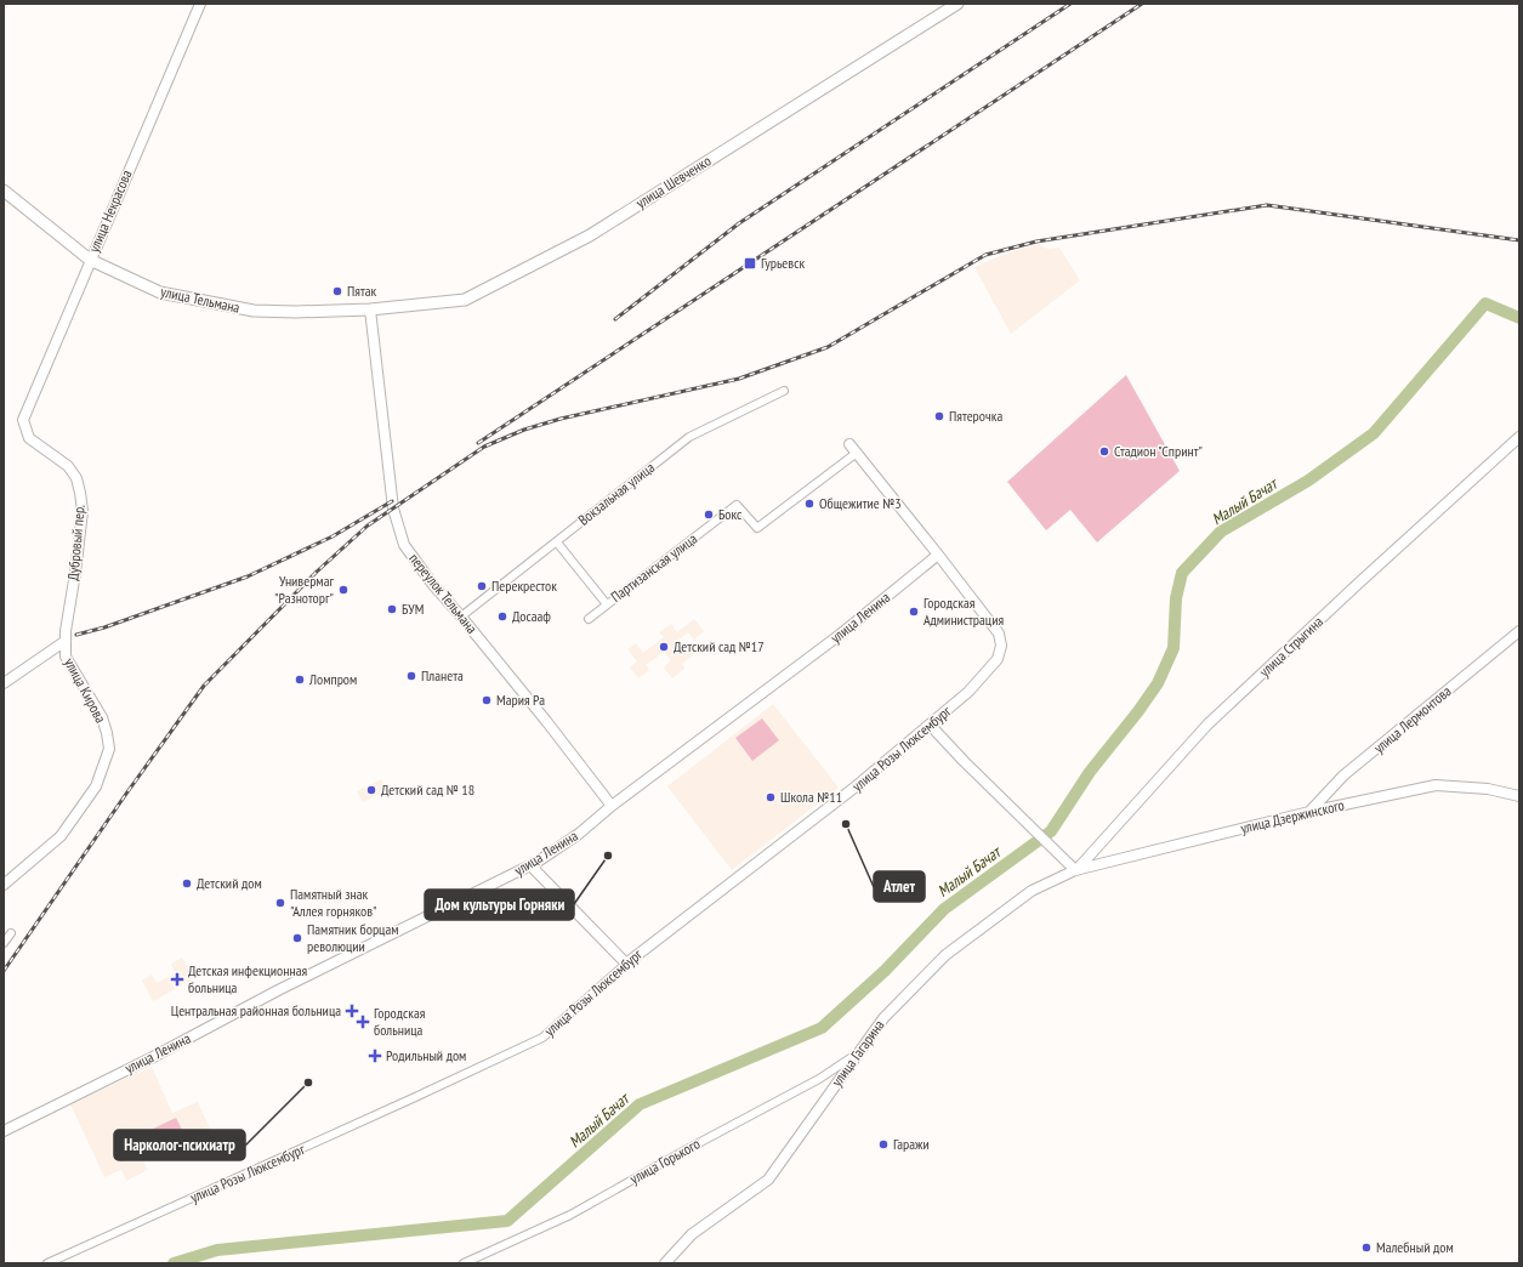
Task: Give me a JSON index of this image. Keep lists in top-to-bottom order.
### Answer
{
  "streets": {
    "main road": ["улица Шевченко", "улица Тельмана"],
    "street": [
      "улица Некрасова",
      "Вокзальная улица",
      "Дубровый пер.",
      "Партизанская улица",
      "переулок Тельмана",
      "улица Ленина",
      "улица Стрыгина",
      "улица Кирова",
      "улица Лермонтова",
      "улица Розы Люксембург",
      "улица Дзержинского",
      "улица Гагарина",
      "улица Горького"
    ]
  },
  "crossings": [
    ["улица Шевченко", "улица Тельмана"],
    ["улица Шевченко", "переулок Тельмана"],
    ["улица Некрасова", "улица Тельмана"],
    ["улица Некрасова", "Дубровый пер."],
    ["улица Тельмана", "переулок Тельмана"],
    ["Вокзальная улица", "переулок Тельмана"],
    ["Дубровый пер.", "улица Кирова"],
    ["переулок Тельмана", "улица Ленина"],
    ["улица Ленина", "улица Розы Люксембург"],
    ["улица Стрыгина", "улица Дзержинского"],
    ["улица Стрыгина", "улица Гагарина"],
    ["улица Лермонтова", "улица Дзержинского"],
    ["улица Дзержинского", "улица Гагарина"],
    ["улица Гагарина", "улица Горького"]
  ],
  "water": ["Малый Бачат"],
  "places": {
    "transit": ["Гурьевск"],
    "other": [
      "Пятак",
      "Пятерочка",
      "Стадион \"Спринт\"",
      "Общежитие №3",
      "Бокс",
      "Перекресток",
      "Универмаг \"Разноторг\"",
      "БУМ",
      "Городская Администрация",
      "Досааф",
      "Детский сад №17",
      "Планета",
      "Ломпром",
      "Мария Ра",
      "Детский сад № 18",
      "Школа №11",
      "Атлет",
      "Дом культуры Горняки",
      "Детский дом",
      "Памятный знак \"Аллея горняков\"",
      "Памятник борцам революции",
      "Нарколог-психиатр",
      "Гаражи",
      "Малебный дом"
    ],
    "health": [
      "Детская инфекционная больница",
      "Центральная районная больница",
      "Городская больница",
      "Родильный дом"
    ]
  }
}
